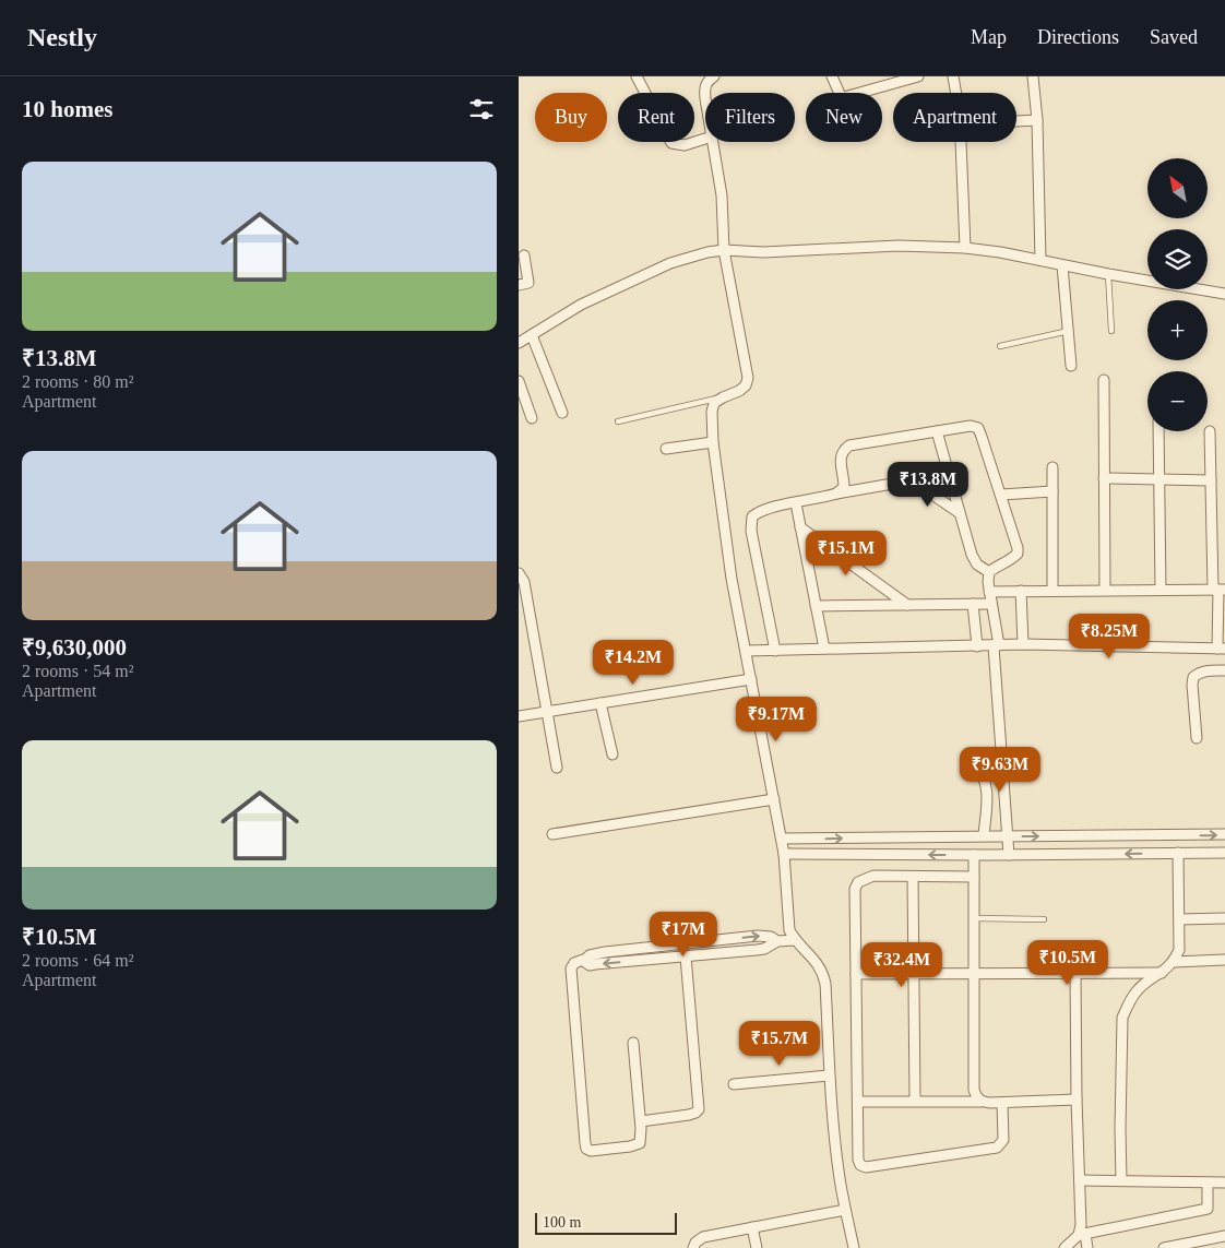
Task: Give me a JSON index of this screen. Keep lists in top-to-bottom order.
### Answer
{
  "scale_bar": "100 m",
  "north": "top left",
  "page": {
    "header": "Nestly",
    "nav": ["Map", "Directions", "Saved"],
    "heading": "10 homes",
    "chip": [
      "Buy",
      "Rent",
      "Filters",
      "New",
      "Apartment"
    ],
    "list": [
      {
        "name": "₹13.8M",
        "note": "2 rooms · 80 m² · Apartment"
      },
      {
        "name": "₹9,630,000",
        "note": "2 rooms · 54 m² · Apartment"
      },
      {
        "name": "₹10.5M",
        "note": "2 rooms · 64 m² · Apartment"
      }
    ],
    "map_buttons": ["+", "−"],
    "price": [
      "₹13.8M",
      "₹15.1M",
      "₹8.25M",
      "₹14.2M",
      "₹9.17M",
      "₹9.63M",
      "₹17M",
      "₹10.5M",
      "₹32.4M",
      "₹15.7M"
    ],
    "scale": "100 m"
  }
}
